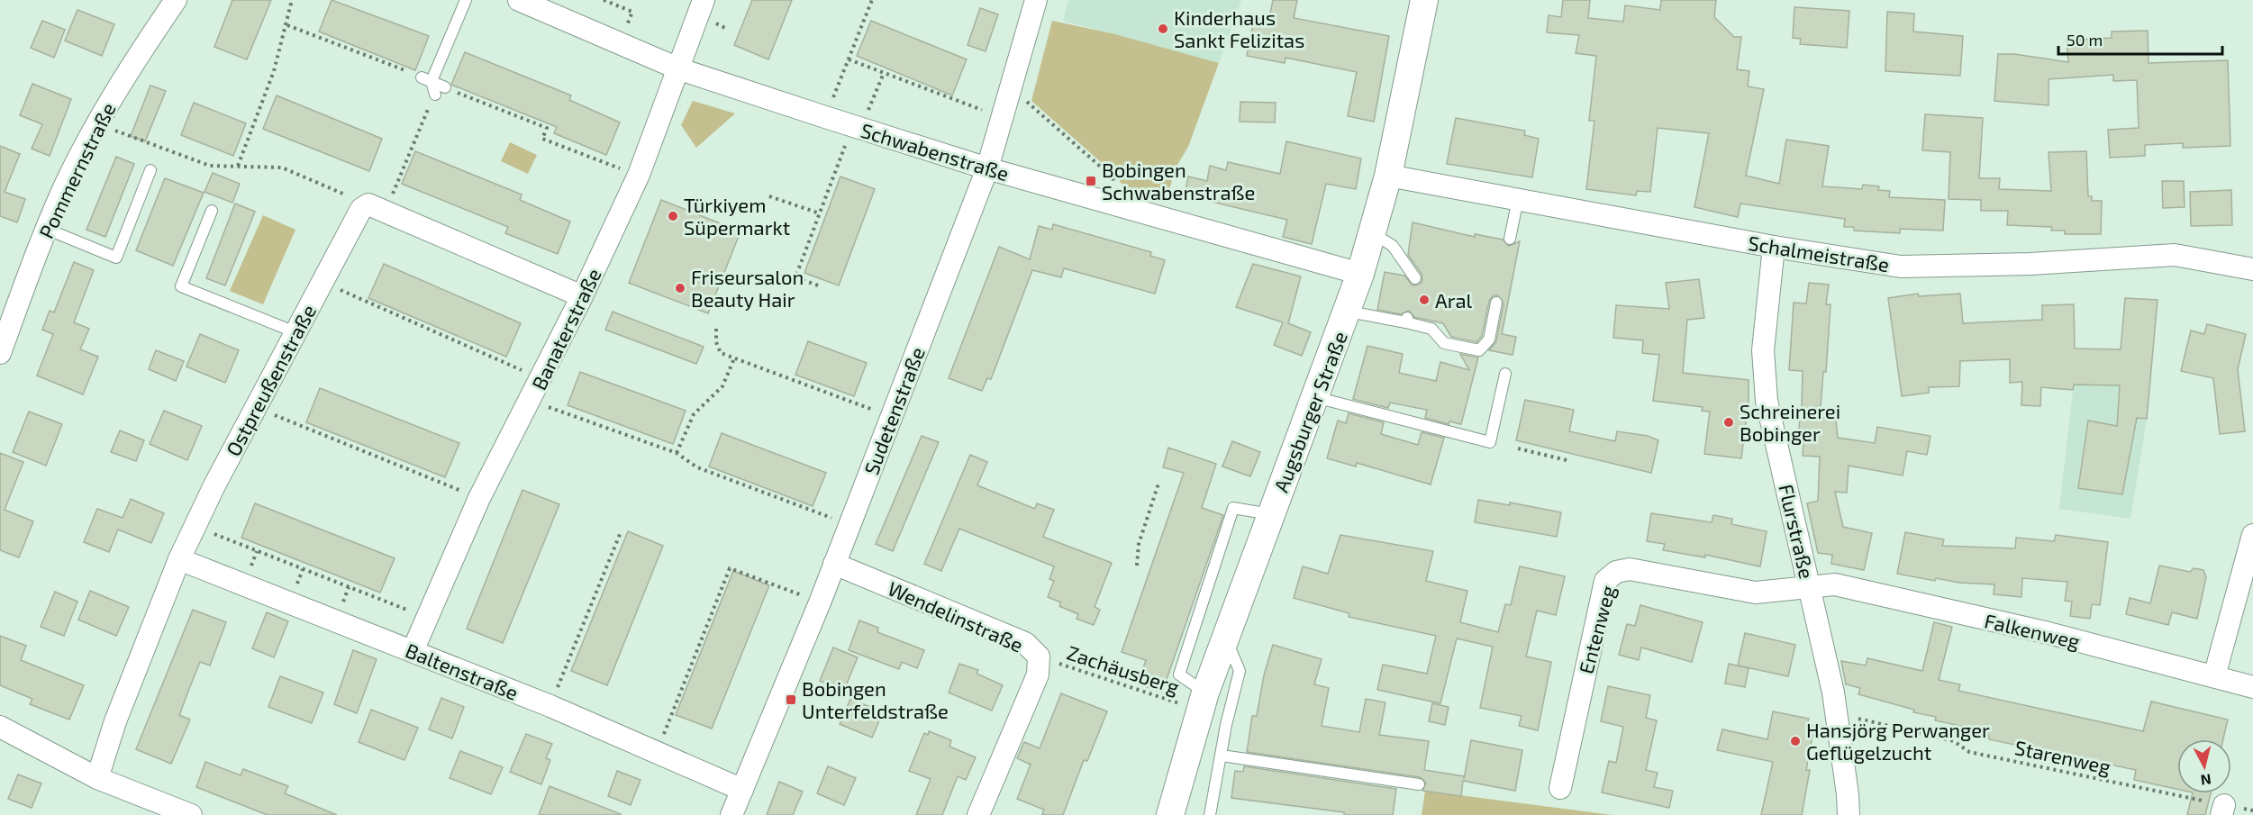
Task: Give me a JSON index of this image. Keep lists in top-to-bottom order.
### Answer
{
  "streets": {
    "street": [
      "Schwabenstraße",
      "Pommernstraße",
      "Schalmeistraße",
      "Banaterstraße",
      "Ostpreußenstraße",
      "Sudetenstraße",
      "Augsburger Straße",
      "Flurstraße",
      "Wendelinstraße",
      "Entenweg",
      "Falkenweg",
      "Baltenstraße"
    ],
    "path": ["Zachäusberg", "Starenweg"]
  },
  "crossings": [
    ["Schwabenstraße", "Banaterstraße"],
    ["Schwabenstraße", "Sudetenstraße"],
    ["Schwabenstraße", "Augsburger Straße"],
    ["Schalmeistraße", "Augsburger Straße"],
    ["Schalmeistraße", "Flurstraße"],
    ["Banaterstraße", "Baltenstraße"],
    ["Ostpreußenstraße", "Baltenstraße"],
    ["Sudetenstraße", "Wendelinstraße"],
    ["Sudetenstraße", "Baltenstraße"],
    ["Augsburger Straße", "Zachäusberg"],
    ["Flurstraße", "Entenweg"],
    ["Flurstraße", "Falkenweg"],
    ["Flurstraße", "Starenweg"],
    ["Wendelinstraße", "Zachäusberg"],
    ["Entenweg", "Falkenweg"]
  ],
  "places": {
    "other": [
      "Kinderhaus Sankt Felizitas",
      "Türkiyem Süpermarkt",
      "Friseursalon Beauty Hair",
      "Aral",
      "Schreinerei Bobinger",
      "Hansjörg Perwanger Geflügelzucht"
    ],
    "transit": ["Bobingen Schwabenstraße", "Bobingen Unterfeldstraße"]
  },
  "scale_bar": "50 m",
  "north": "bottom"
}
